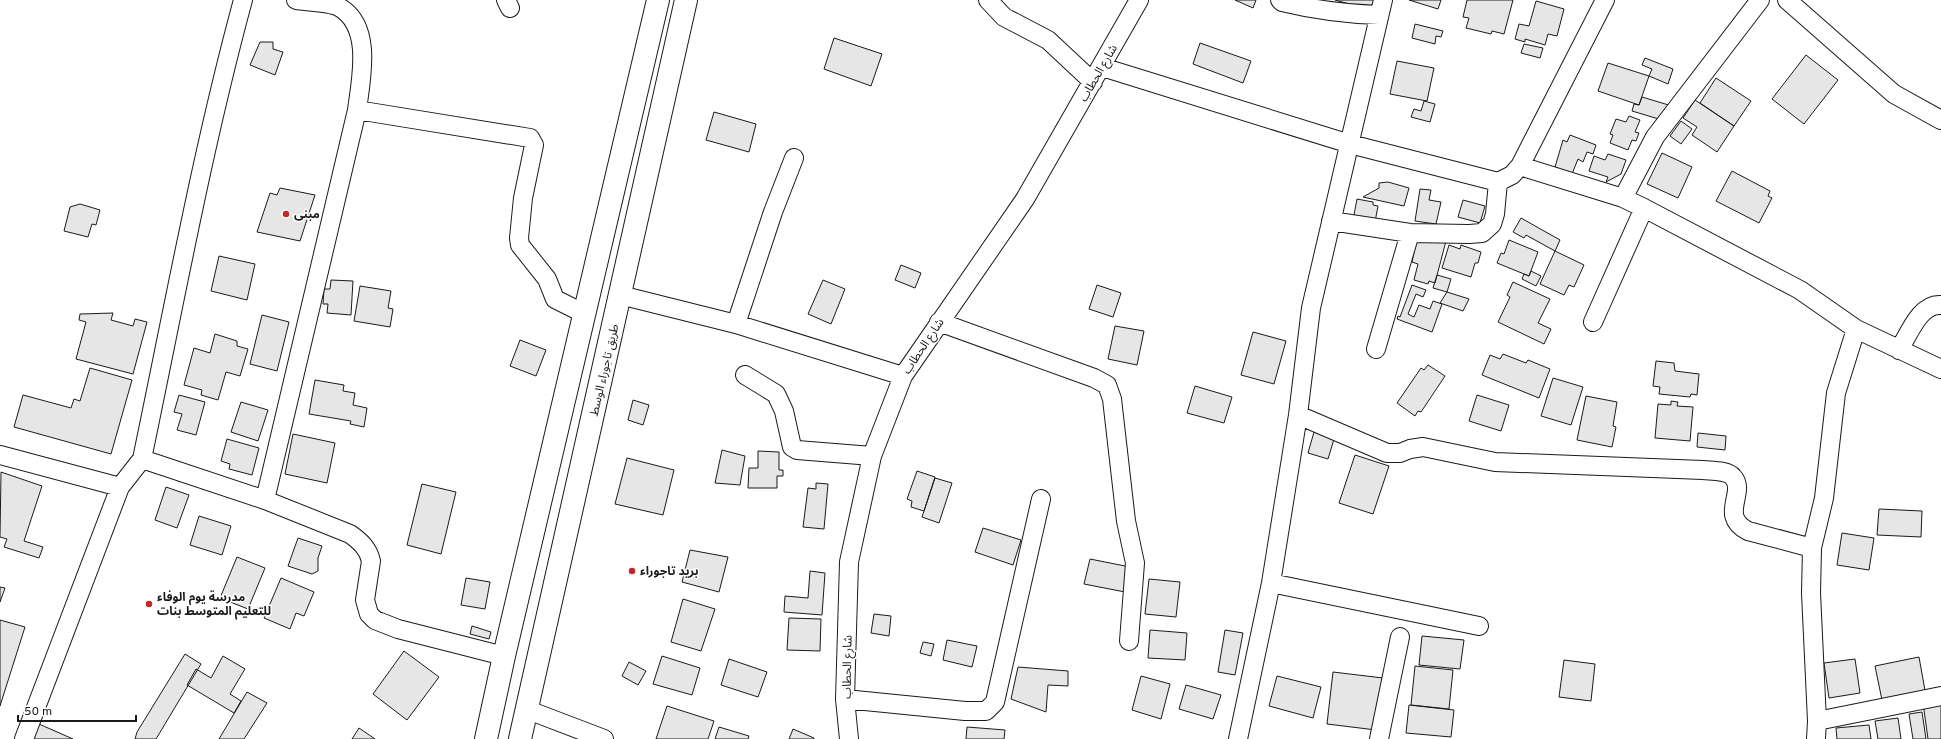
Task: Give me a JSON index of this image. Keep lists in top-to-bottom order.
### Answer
{
  "streets": {
    "main road": ["طريق تاجوراء الوسط"],
    "street": ["شارع الحطاب"]
  },
  "places": ["مبنى", "بريد تاجوراء", "مدرسة يوم الوفاء للتعليم المتوسط بنات"],
  "scale_bar": "50 m"
}
